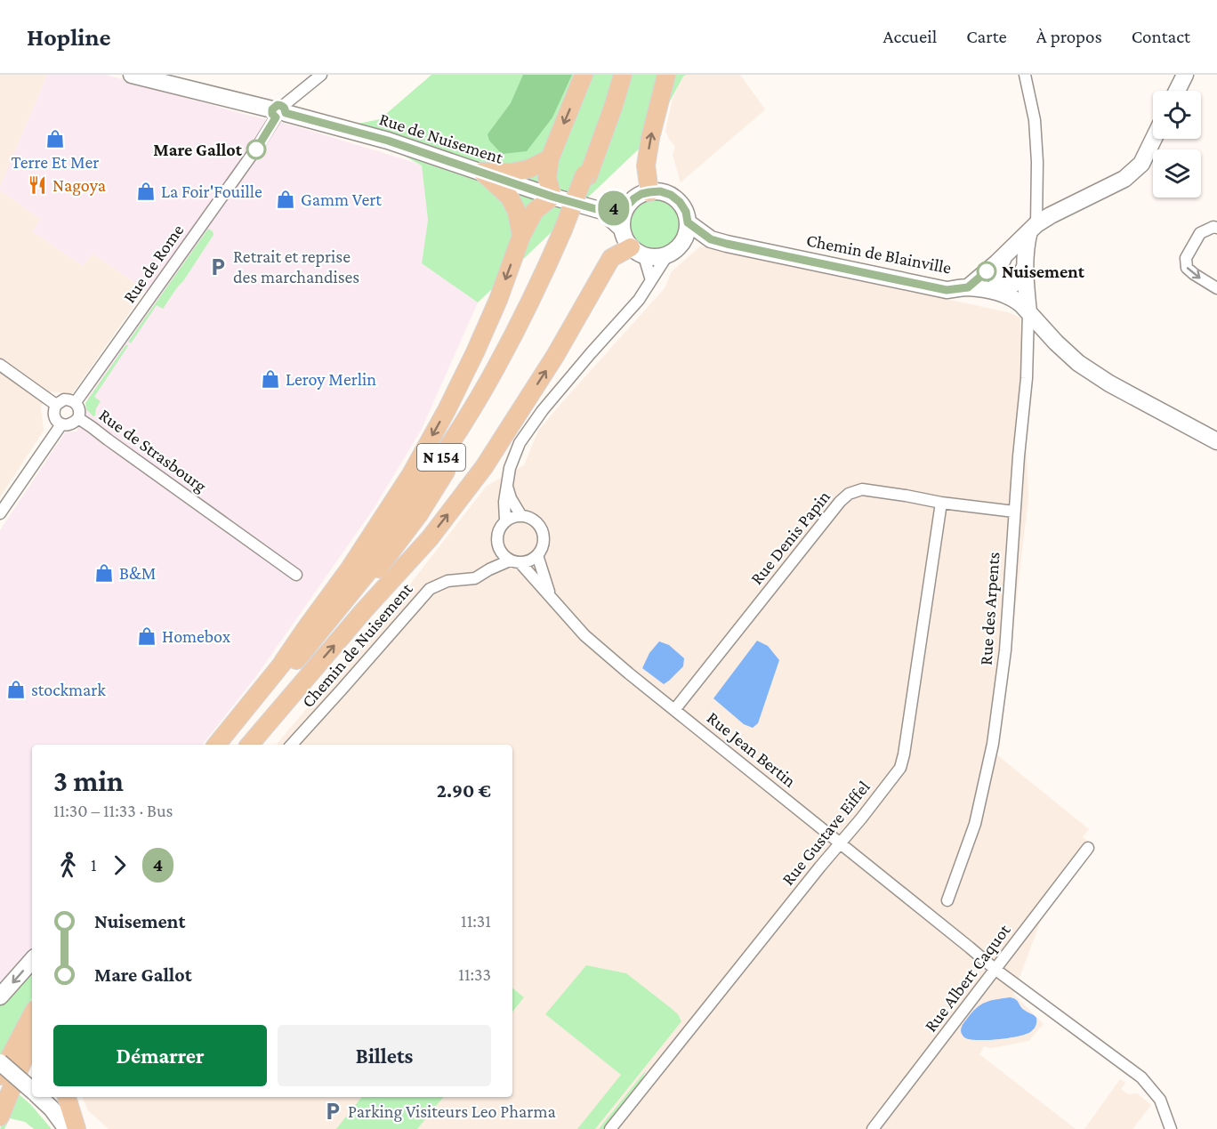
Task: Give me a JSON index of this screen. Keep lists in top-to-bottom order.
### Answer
{
  "streets": {
    "main road": ["N 154"],
    "street": [
      "Rue de Nuisement",
      "Chemin de Blainville",
      "Rue de Rome",
      "Rue de Strasbourg",
      "Rue Denis Papin",
      "Rue des Arpents",
      "Chemin de Nuisement",
      "Rue Jean Bertin",
      "Rue Gustave Eiffel",
      "Rue Albert Caquot"
    ]
  },
  "crossings": [
    ["Rue de Nuisement", "Chemin de Blainville"],
    ["Rue de Nuisement", "Rue de Rome"],
    ["Chemin de Blainville", "Rue des Arpents"],
    ["Rue de Rome", "Rue de Strasbourg"],
    ["Rue Denis Papin", "Rue des Arpents"],
    ["Rue Denis Papin", "Rue Jean Bertin"],
    ["Rue Denis Papin", "Rue Gustave Eiffel"],
    ["Chemin de Nuisement", "Rue Jean Bertin"],
    ["Rue Jean Bertin", "Rue Gustave Eiffel"],
    ["Rue Jean Bertin", "Rue Albert Caquot"]
  ],
  "places": {
    "shop": [
      "Terre Et Mer",
      "La Foir'Fouille",
      "Gamm Vert",
      "Leroy Merlin",
      "B&M",
      "Homebox",
      "stockmark"
    ],
    "other": ["Mare Gallot", "Nuisement"],
    "restaurant": ["Nagoya"],
    "parking": ["Retrait et reprise des marchandises", "Parking Visiteurs Leo Pharma"]
  },
  "lines": ["bus line 4"],
  "page": {
    "header": "Hopline",
    "nav": [
      "Accueil",
      "Carte",
      "À propos",
      "Contact"
    ],
    "on_map": "4",
    "heading": ["3 min", "11:30 – 11:33 · Bus", "2.90 €"],
    "legs": ["1", "4"],
    "list": [
      {
        "name": "Nuisement",
        "value": "11:31"
      },
      {
        "name": "Mare Gallot",
        "value": "11:33"
      }
    ],
    "buttons": ["Démarrer", "Billets"]
  }
}
